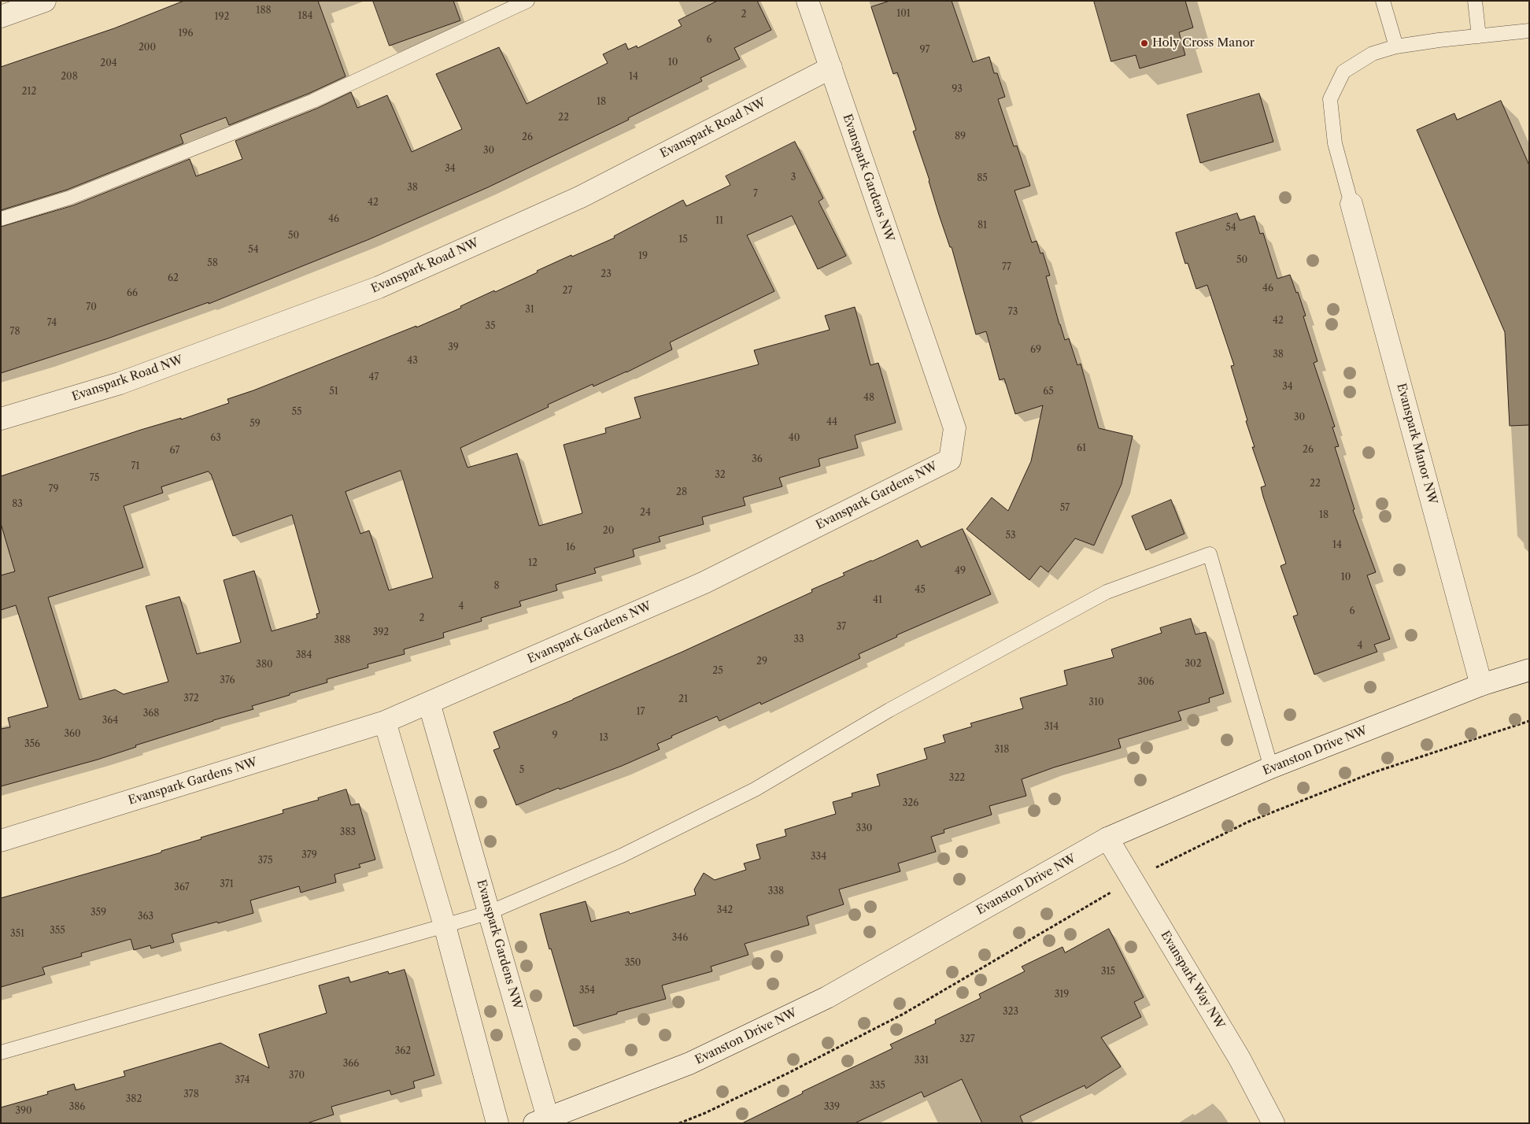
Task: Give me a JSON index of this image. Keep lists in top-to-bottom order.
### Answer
{
  "streets": {
    "street": [
      "Evanspark Road NW",
      "Evanspark Gardens NW",
      "Evanspark Manor NW",
      "Evanston Drive NW",
      "Evanspark Way NW"
    ]
  },
  "crossings": [
    ["Evanspark Road NW", "Evanspark Gardens NW"],
    ["Evanspark Gardens NW", "Evanston Drive NW"],
    ["Evanspark Manor NW", "Evanston Drive NW"],
    ["Evanston Drive NW", "Evanspark Way NW"]
  ],
  "places": ["Holy Cross Manor"],
  "house_numbers": [
    "188",
    "101",
    "2",
    "184",
    "192",
    "196",
    "6",
    "200",
    "97",
    "10",
    "204",
    "208",
    "14",
    "93",
    "212",
    "18",
    "22",
    "89",
    "26",
    "30",
    "34",
    "3",
    "85",
    "38",
    "7",
    "42",
    "46",
    "11",
    "81",
    "54",
    "50",
    "15",
    "54",
    "19",
    "50",
    "58",
    "77",
    "23",
    "62",
    "46",
    "27",
    "66",
    "70",
    "31",
    "73",
    "42",
    "74",
    "35",
    "78",
    "39",
    "69",
    "38",
    "43",
    "47",
    "34",
    "51",
    "65",
    "48",
    "55",
    "30",
    "44",
    "59",
    "63",
    "40",
    "61",
    "26",
    "67",
    "36",
    "71",
    "32",
    "75",
    "22",
    "79",
    "28",
    "83",
    "57",
    "24",
    "18",
    "20",
    "53",
    "14",
    "16",
    "12",
    "49",
    "10",
    "8",
    "45",
    "41",
    "4",
    "6",
    "2",
    "37",
    "392",
    "33",
    "388",
    "4",
    "384",
    "29",
    "302",
    "380",
    "25",
    "376",
    "306",
    "372",
    "21",
    "310",
    "17",
    "368",
    "364",
    "314",
    "360",
    "9",
    "13",
    "356",
    "318",
    "5",
    "322",
    "326",
    "330",
    "383",
    "379",
    "334",
    "375",
    "371",
    "367",
    "338",
    "342",
    "359",
    "363",
    "355",
    "351",
    "346",
    "350",
    "315",
    "354",
    "319",
    "323",
    "327",
    "362",
    "331",
    "366",
    "370",
    "374",
    "335",
    "378",
    "382",
    "386",
    "339",
    "390"
  ]
}
